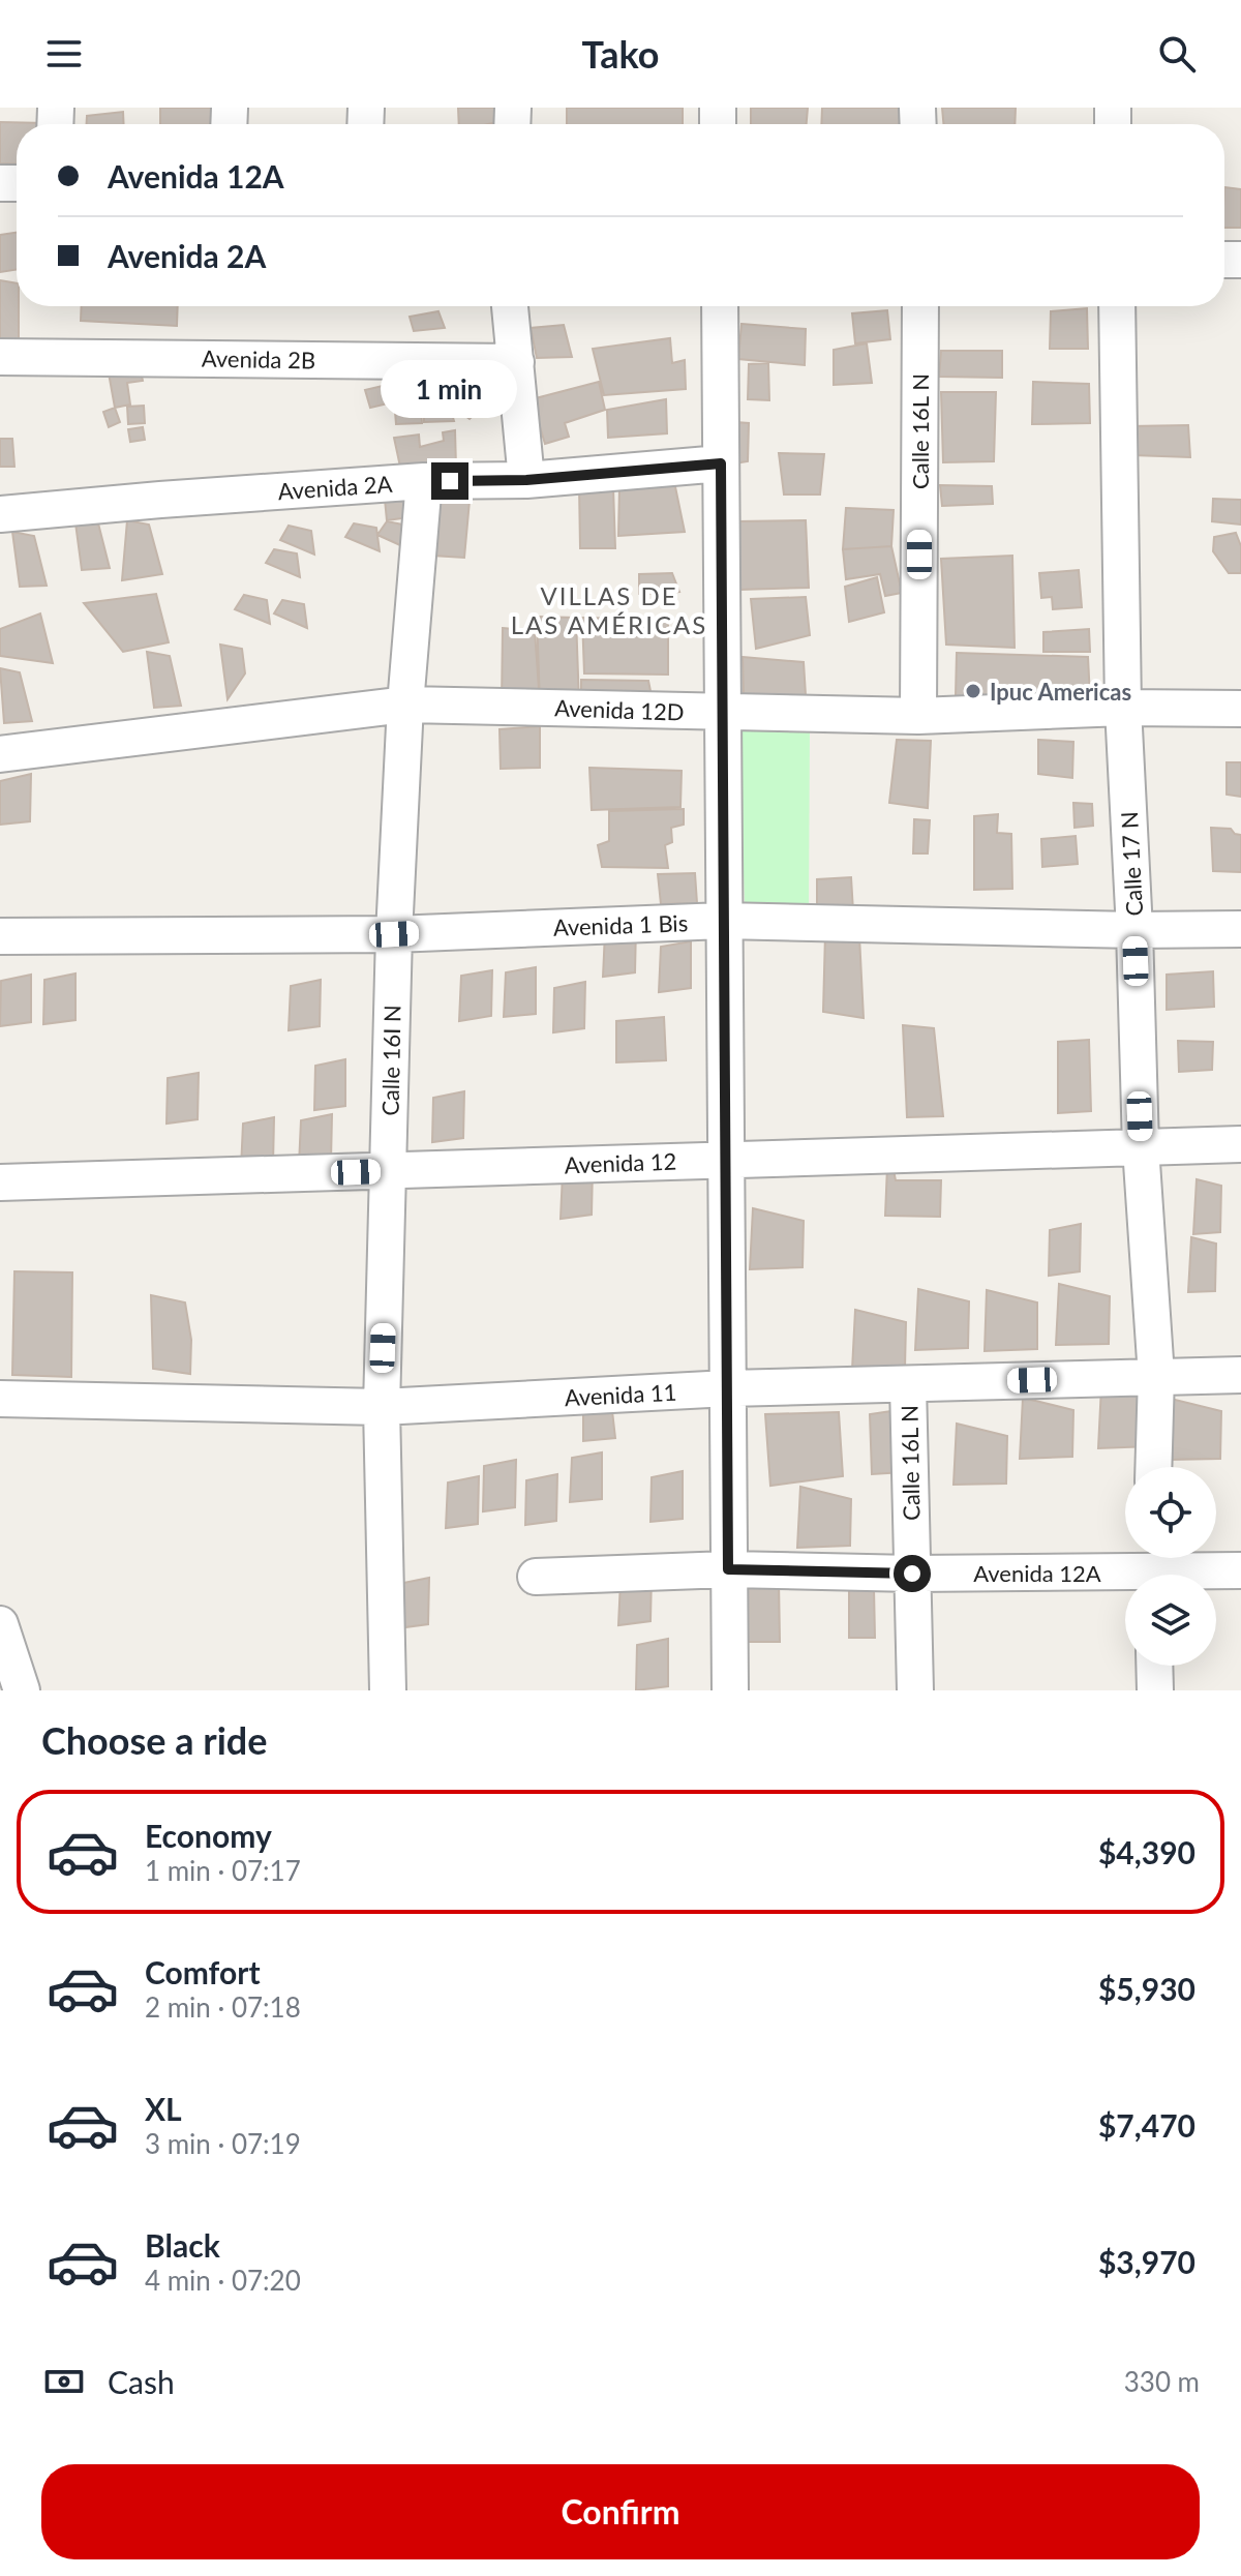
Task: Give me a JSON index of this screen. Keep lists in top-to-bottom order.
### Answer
{
  "streets": {
    "street": [
      "Avenida 2B",
      "Calle 16L N",
      "Avenida 2A",
      "Avenida 12D",
      "Calle 17 N",
      "Avenida 1 Bis",
      "Calle 16I N",
      "Avenida 12",
      "Avenida 11",
      "Avenida 12A"
    ]
  },
  "crossings": [
    ["Calle 16L N", "Avenida 12D"],
    ["Calle 16L N", "Avenida 11"],
    ["Calle 16L N", "Avenida 12A"],
    ["Avenida 2A", "Calle 16I N"],
    ["Avenida 12D", "Calle 17 N"],
    ["Avenida 12D", "Calle 16I N"],
    ["Calle 17 N", "Avenida 1 Bis"],
    ["Calle 17 N", "Avenida 12"],
    ["Calle 17 N", "Avenida 11"],
    ["Avenida 1 Bis", "Calle 16I N"],
    ["Calle 16I N", "Avenida 12"],
    ["Calle 16I N", "Avenida 11"]
  ],
  "districts": ["VILLAS DE LAS AMÉRICAS"],
  "places": ["Ipuc Americas"],
  "page": {
    "header": "Tako",
    "banner": ["Avenida 12A", "Avenida 2A"],
    "bubble": "1 min",
    "heading": "Choose a ride",
    "list": [
      {
        "name": "Economy",
        "note": "1 min · 07:17",
        "value": "$4,390"
      },
      {
        "name": "Comfort",
        "note": "2 min · 07:18",
        "value": "$5,930"
      },
      {
        "name": "XL",
        "note": "3 min · 07:19",
        "value": "$7,470"
      },
      {
        "name": "Black",
        "note": "4 min · 07:20",
        "value": "$3,970"
      }
    ],
    "pay": ["Cash", "330 m"],
    "buttons": "Confirm"
  }
}
